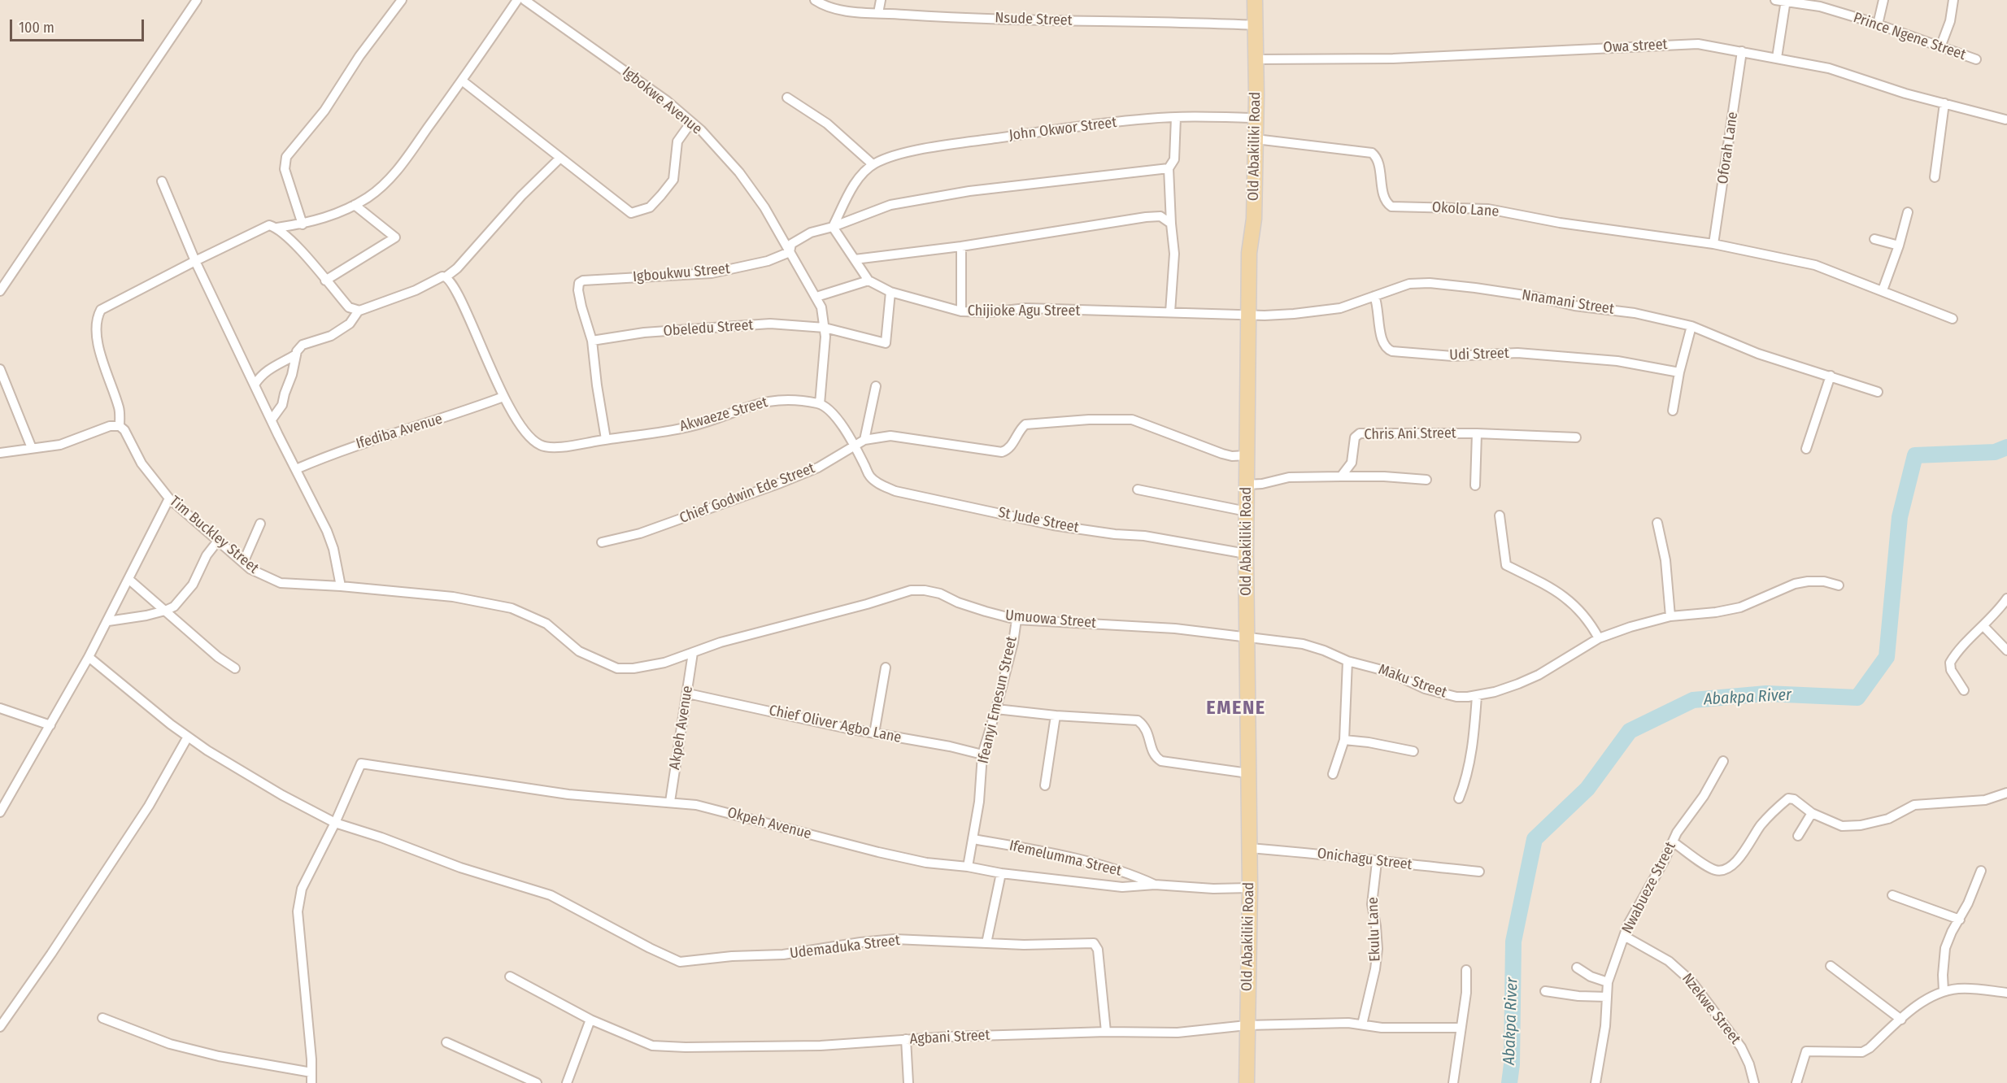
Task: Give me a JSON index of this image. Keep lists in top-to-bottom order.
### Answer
{
  "streets": {
    "main road": ["Old Abakiliki Road"],
    "street": [
      "Nsude Street",
      "Prince Ngene Street",
      "Owa street",
      "Igbokwe Avenue",
      "John Okwor Street",
      "Oforah Lane",
      "Okolo Lane",
      "Igboukwu Street",
      "Nnamani Street",
      "Chijioke Agu Street",
      "Obeledu Street",
      "Udi Street",
      "Akwaeze Street",
      "Ifediba Avenue",
      "Chris Ani Street",
      "Chief Godwin Ede Street",
      "St Jude Street",
      "Tim Buckley Street",
      "Umuowa Street",
      "Maku Street",
      "Ifeanyi Emesun Street",
      "Chief Oliver Agbo Lane",
      "Akpeh Avenue",
      "Okpeh Avenue",
      "Ifemelumma Street",
      "Onichagu Street",
      "Nwabueze Street",
      "Ekulu Lane",
      "Udemaduka Street",
      "Nzekwe Street",
      "Agbani Street"
    ]
  },
  "crossings": [
    ["Nsude Street", "Old Abakiliki Road"],
    ["Owa street", "Old Abakiliki Road"],
    ["Owa street", "Oforah Lane"],
    ["Igbokwe Avenue", "Igboukwu Street"],
    ["Igbokwe Avenue", "Obeledu Street"],
    ["Igbokwe Avenue", "Akwaeze Street"],
    ["John Okwor Street", "Old Abakiliki Road"],
    ["John Okwor Street", "Igboukwu Street"],
    ["John Okwor Street", "Chijioke Agu Street"],
    ["Old Abakiliki Road", "Okolo Lane"],
    ["Old Abakiliki Road", "Nnamani Street"],
    ["Old Abakiliki Road", "Chijioke Agu Street"],
    ["Old Abakiliki Road", "Chief Godwin Ede Street"],
    ["Old Abakiliki Road", "St Jude Street"],
    ["Old Abakiliki Road", "Umuowa Street"],
    ["Old Abakiliki Road", "Maku Street"],
    ["Old Abakiliki Road", "Onichagu Street"],
    ["Old Abakiliki Road", "Agbani Street"],
    ["Oforah Lane", "Okolo Lane"],
    ["Igboukwu Street", "Chijioke Agu Street"],
    ["Igboukwu Street", "Obeledu Street"],
    ["Nnamani Street", "Chijioke Agu Street"],
    ["Nnamani Street", "Udi Street"],
    ["Chijioke Agu Street", "Obeledu Street"],
    ["Akwaeze Street", "Ifediba Avenue"],
    ["Chief Godwin Ede Street", "St Jude Street"],
    ["Tim Buckley Street", "Umuowa Street"],
    ["Tim Buckley Street", "Akpeh Avenue"],
    ["Umuowa Street", "Maku Street"],
    ["Umuowa Street", "Ifeanyi Emesun Street"],
    ["Umuowa Street", "Akpeh Avenue"],
    ["Ifeanyi Emesun Street", "Chief Oliver Agbo Lane"],
    ["Ifeanyi Emesun Street", "Okpeh Avenue"],
    ["Ifeanyi Emesun Street", "Ifemelumma Street"],
    ["Chief Oliver Agbo Lane", "Akpeh Avenue"],
    ["Akpeh Avenue", "Okpeh Avenue"],
    ["Okpeh Avenue", "Udemaduka Street"],
    ["Onichagu Street", "Ekulu Lane"],
    ["Nwabueze Street", "Nzekwe Street"],
    ["Udemaduka Street", "Agbani Street"]
  ],
  "districts": ["EMENE"],
  "water": ["Abakpa River"],
  "scale_bar": "100 m"
}
